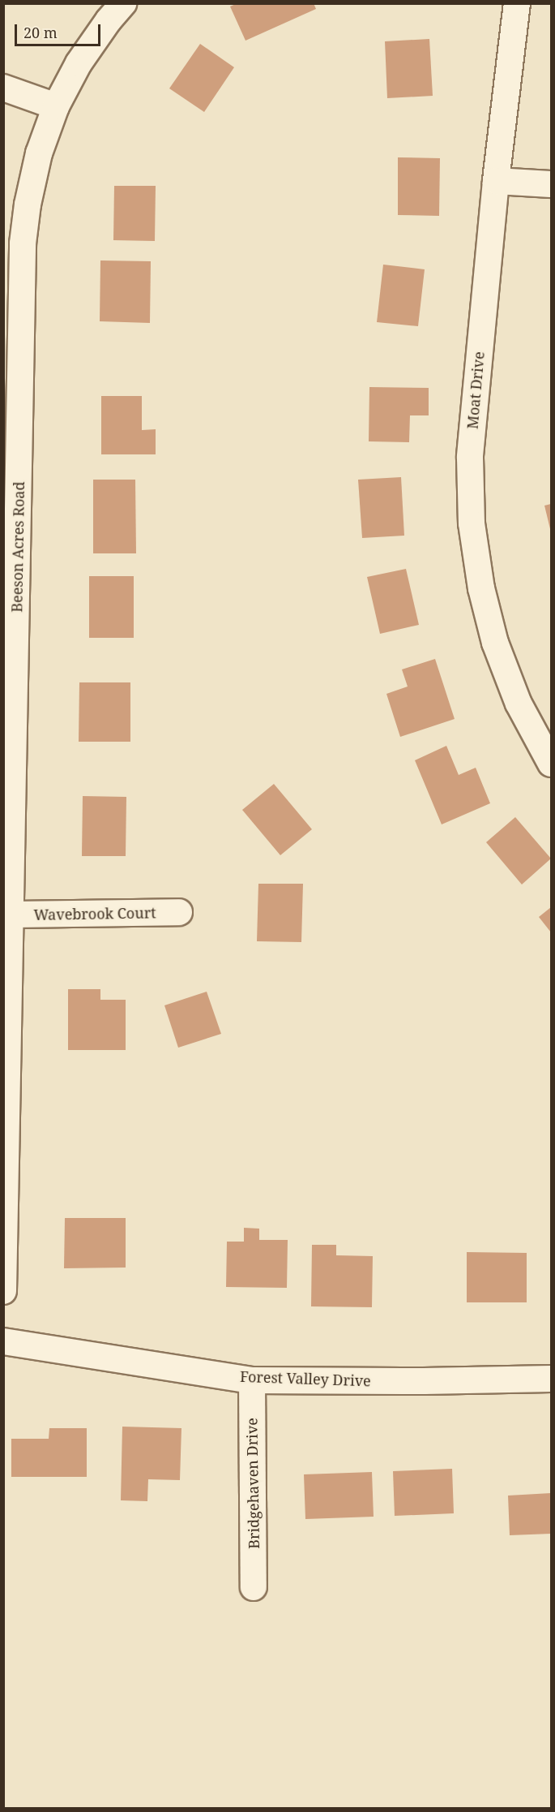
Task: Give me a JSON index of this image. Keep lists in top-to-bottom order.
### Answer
{
  "streets": {
    "street": [
      "Moat Drive",
      "Beeson Acres Road",
      "Wavebrook Court",
      "Forest Valley Drive",
      "Bridgehaven Drive"
    ]
  },
  "crossings": [
    ["Beeson Acres Road", "Wavebrook Court"],
    ["Forest Valley Drive", "Bridgehaven Drive"]
  ],
  "scale_bar": "20 m"
}
